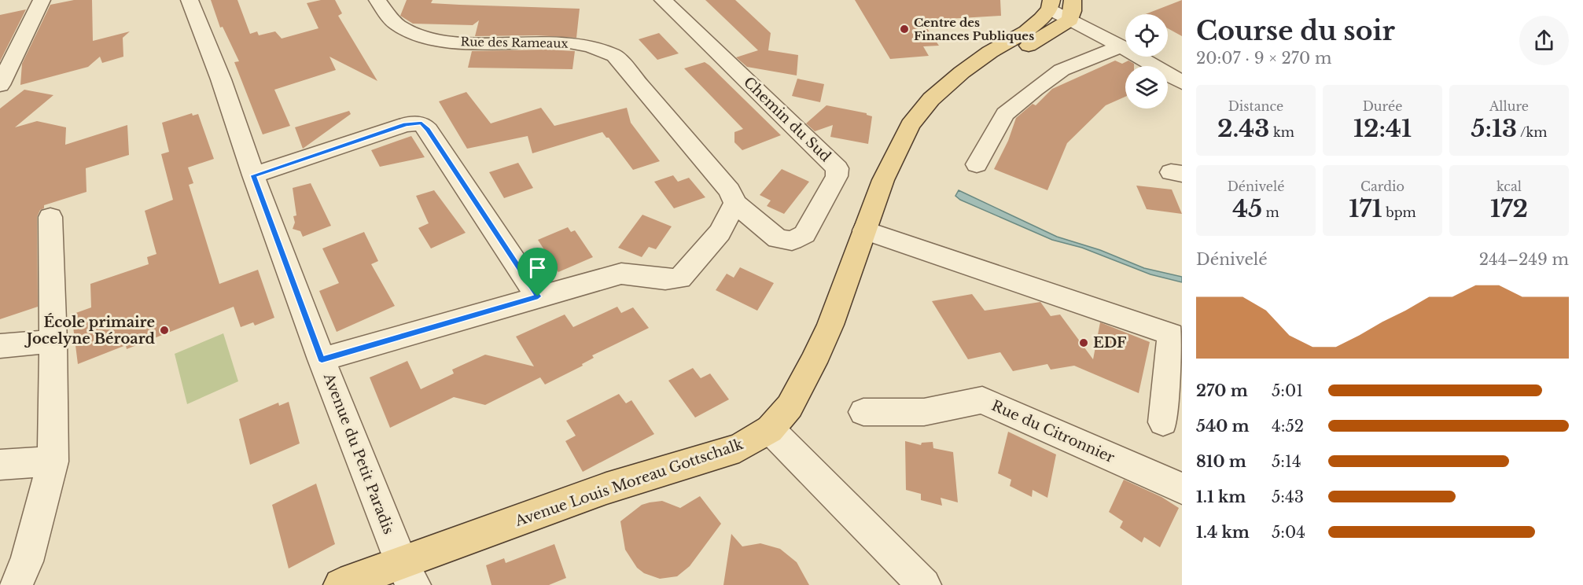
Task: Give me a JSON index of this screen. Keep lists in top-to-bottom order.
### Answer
{
  "streets": {
    "main road": ["Avenue Louis Moreau Gottschalk"],
    "street": [
      "Rue des Rameaux",
      "Chemin du Sud",
      "Rue du Citronnier",
      "Avenue du Petit Paradis"
    ]
  },
  "crossings": [
    ["Rue des Rameaux", "Chemin du Sud"],
    ["Avenue du Petit Paradis", "Avenue Louis Moreau Gottschalk"]
  ],
  "places": ["Centre des Finances Publiques", "École primaire Jocelyne Béroard", "EDF"],
  "page": {
    "heading": ["Course du soir", "20:07 · 9 × 270 m"],
    "stats": [
      ["Distance", "2.43 km"],
      ["Durée", "12:41"],
      ["Allure", "5:13 /km"],
      ["Dénivelé", "45 m"],
      ["Cardio", "171 bpm"],
      ["kcal", "172"]
    ],
    "chart": ["Dénivelé", "244–249 m"],
    "list": [
      {
        "name": "270 m",
        "note": "5:01"
      },
      {
        "name": "540 m",
        "note": "4:52"
      },
      {
        "name": "810 m",
        "note": "5:14"
      },
      {
        "name": "1.1 km",
        "note": "5:43"
      },
      {
        "name": "1.4 km",
        "note": "5:04"
      }
    ]
  }
}
